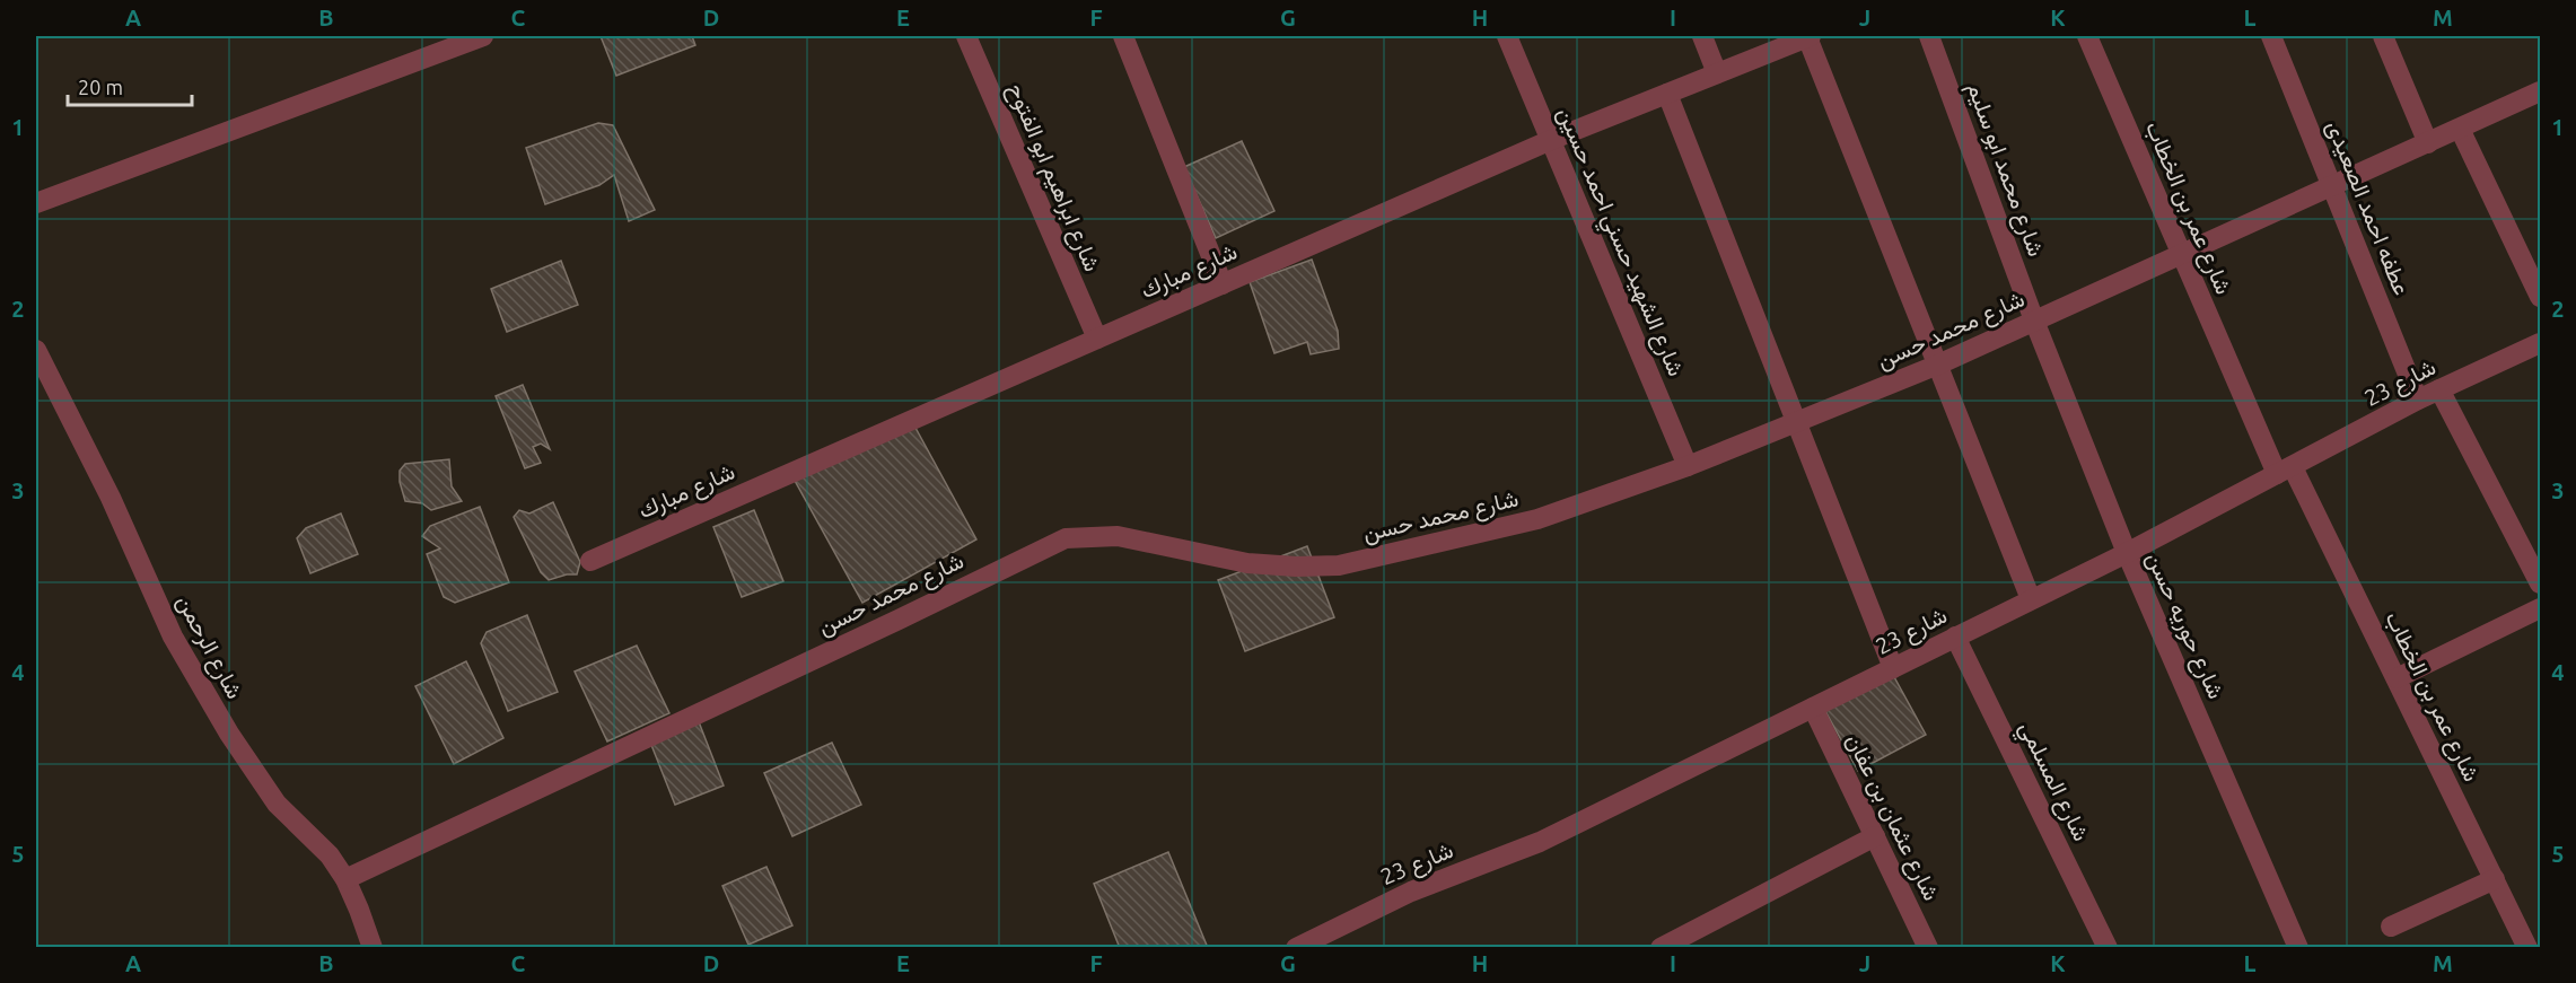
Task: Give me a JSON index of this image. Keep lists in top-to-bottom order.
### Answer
{
  "streets": {
    "street": [
      "شارع محمد ابو سليم",
      "شارع ابراهيم ابو الفتوح",
      "شارع عمر بن الخطاب",
      "عطفه احمد الصعيدى",
      "شارع الشهيد حسني احمد حسين",
      "شارع مبارك",
      "شارع محمد حسن",
      "شارع 23",
      "شارع حوريه حسن",
      "شارع الرحمن",
      "شارع المسلمي",
      "شارع عثمان بن عفان"
    ]
  },
  "crossings": [
    ["شارع محمد ابو سليم", "شارع محمد حسن"],
    ["شارع محمد ابو سليم", "شارع حوريه حسن"],
    ["شارع ابراهيم ابو الفتوح", "شارع مبارك"],
    ["شارع عمر بن الخطاب", "شارع محمد حسن"],
    ["شارع عمر بن الخطاب", "شارع 23"],
    ["عطفه احمد الصعيدى", "شارع محمد حسن"],
    ["عطفه احمد الصعيدى", "شارع 23"],
    ["شارع الشهيد حسني احمد حسين", "شارع مبارك"],
    ["شارع الشهيد حسني احمد حسين", "شارع محمد حسن"],
    ["شارع محمد حسن", "شارع حوريه حسن"],
    ["شارع محمد حسن", "شارع الرحمن"],
    ["شارع 23", "شارع حوريه حسن"],
    ["شارع 23", "شارع المسلمي"],
    ["شارع 23", "شارع عثمان بن عفان"]
  ],
  "scale_bar": "20 m",
  "grid": {
    "columns": [
      "A",
      "B",
      "C",
      "D",
      "E",
      "F",
      "G",
      "H",
      "I",
      "J",
      "K",
      "L",
      "M"
    ],
    "rows": [
      "1",
      "2",
      "3",
      "4",
      "5"
    ]
  }
}
